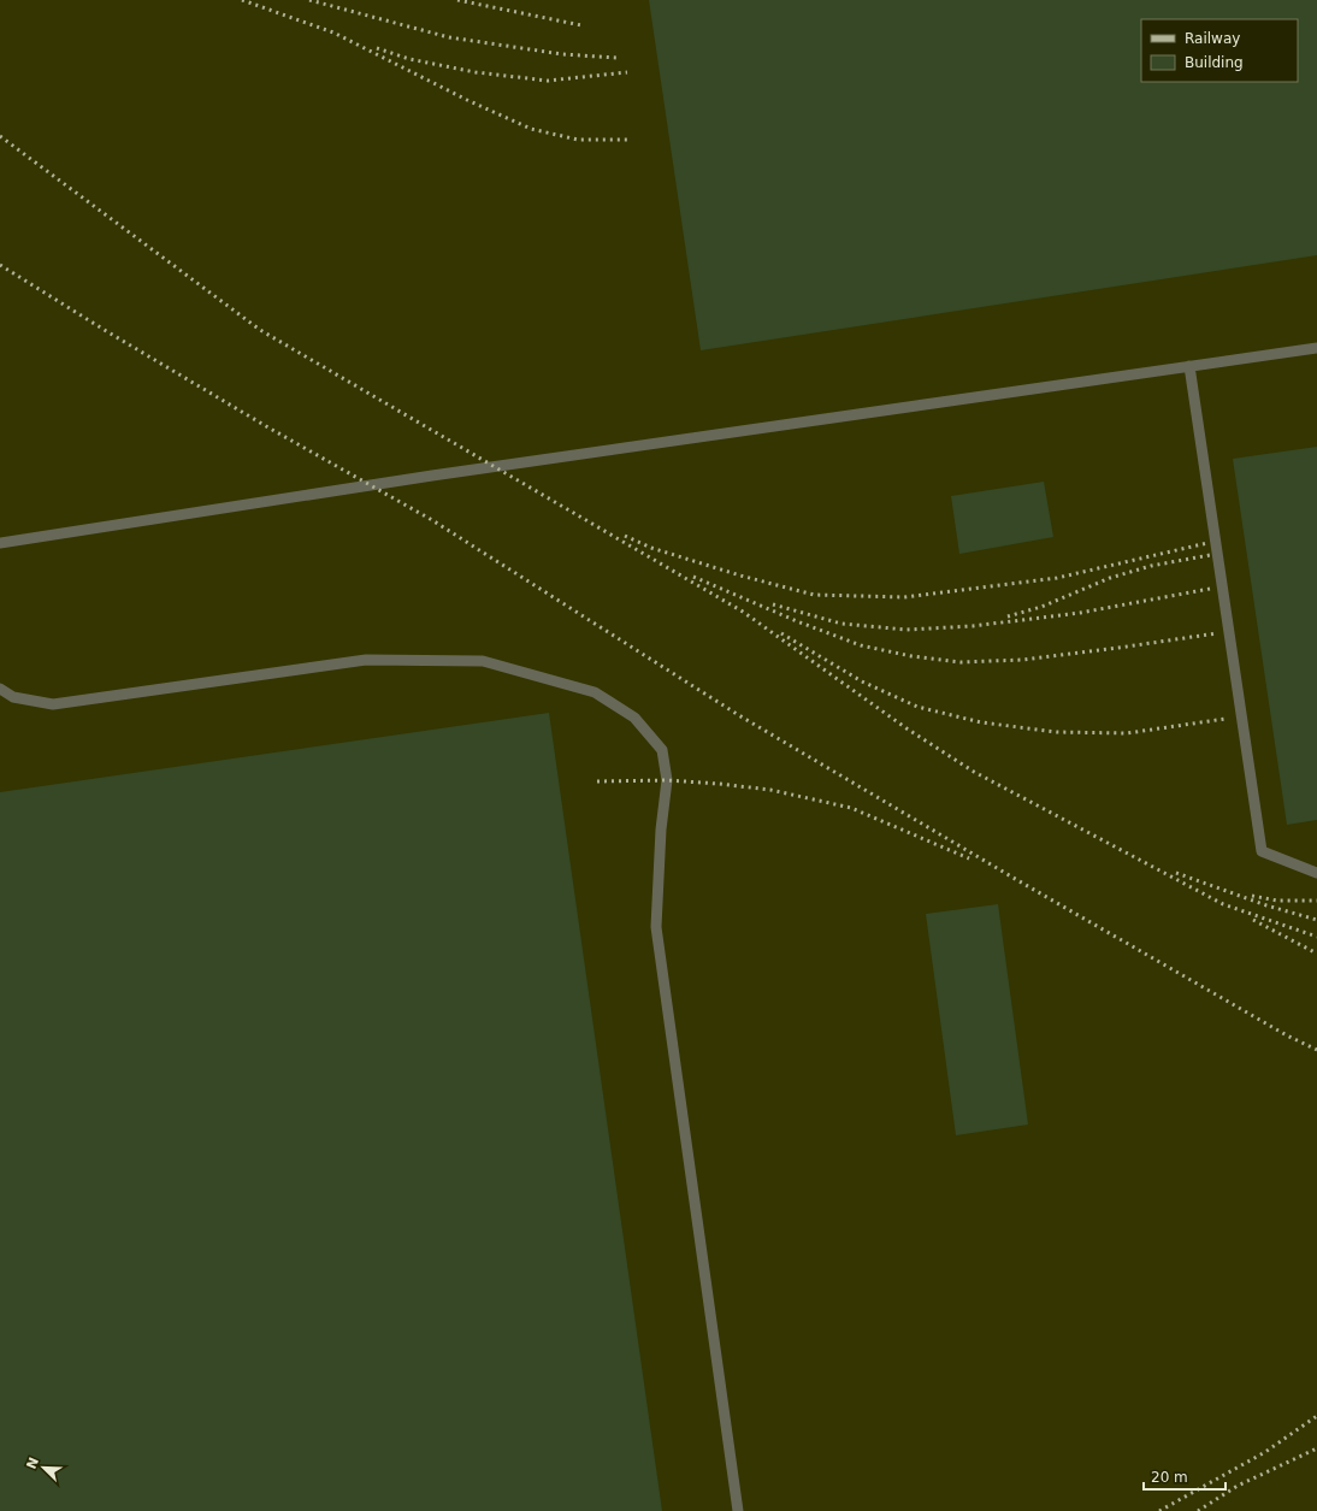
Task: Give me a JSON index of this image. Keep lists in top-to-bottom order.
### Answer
{
  "legend": ["Railway", "Building"],
  "scale_bar": "20 m",
  "north": "top left"
}
